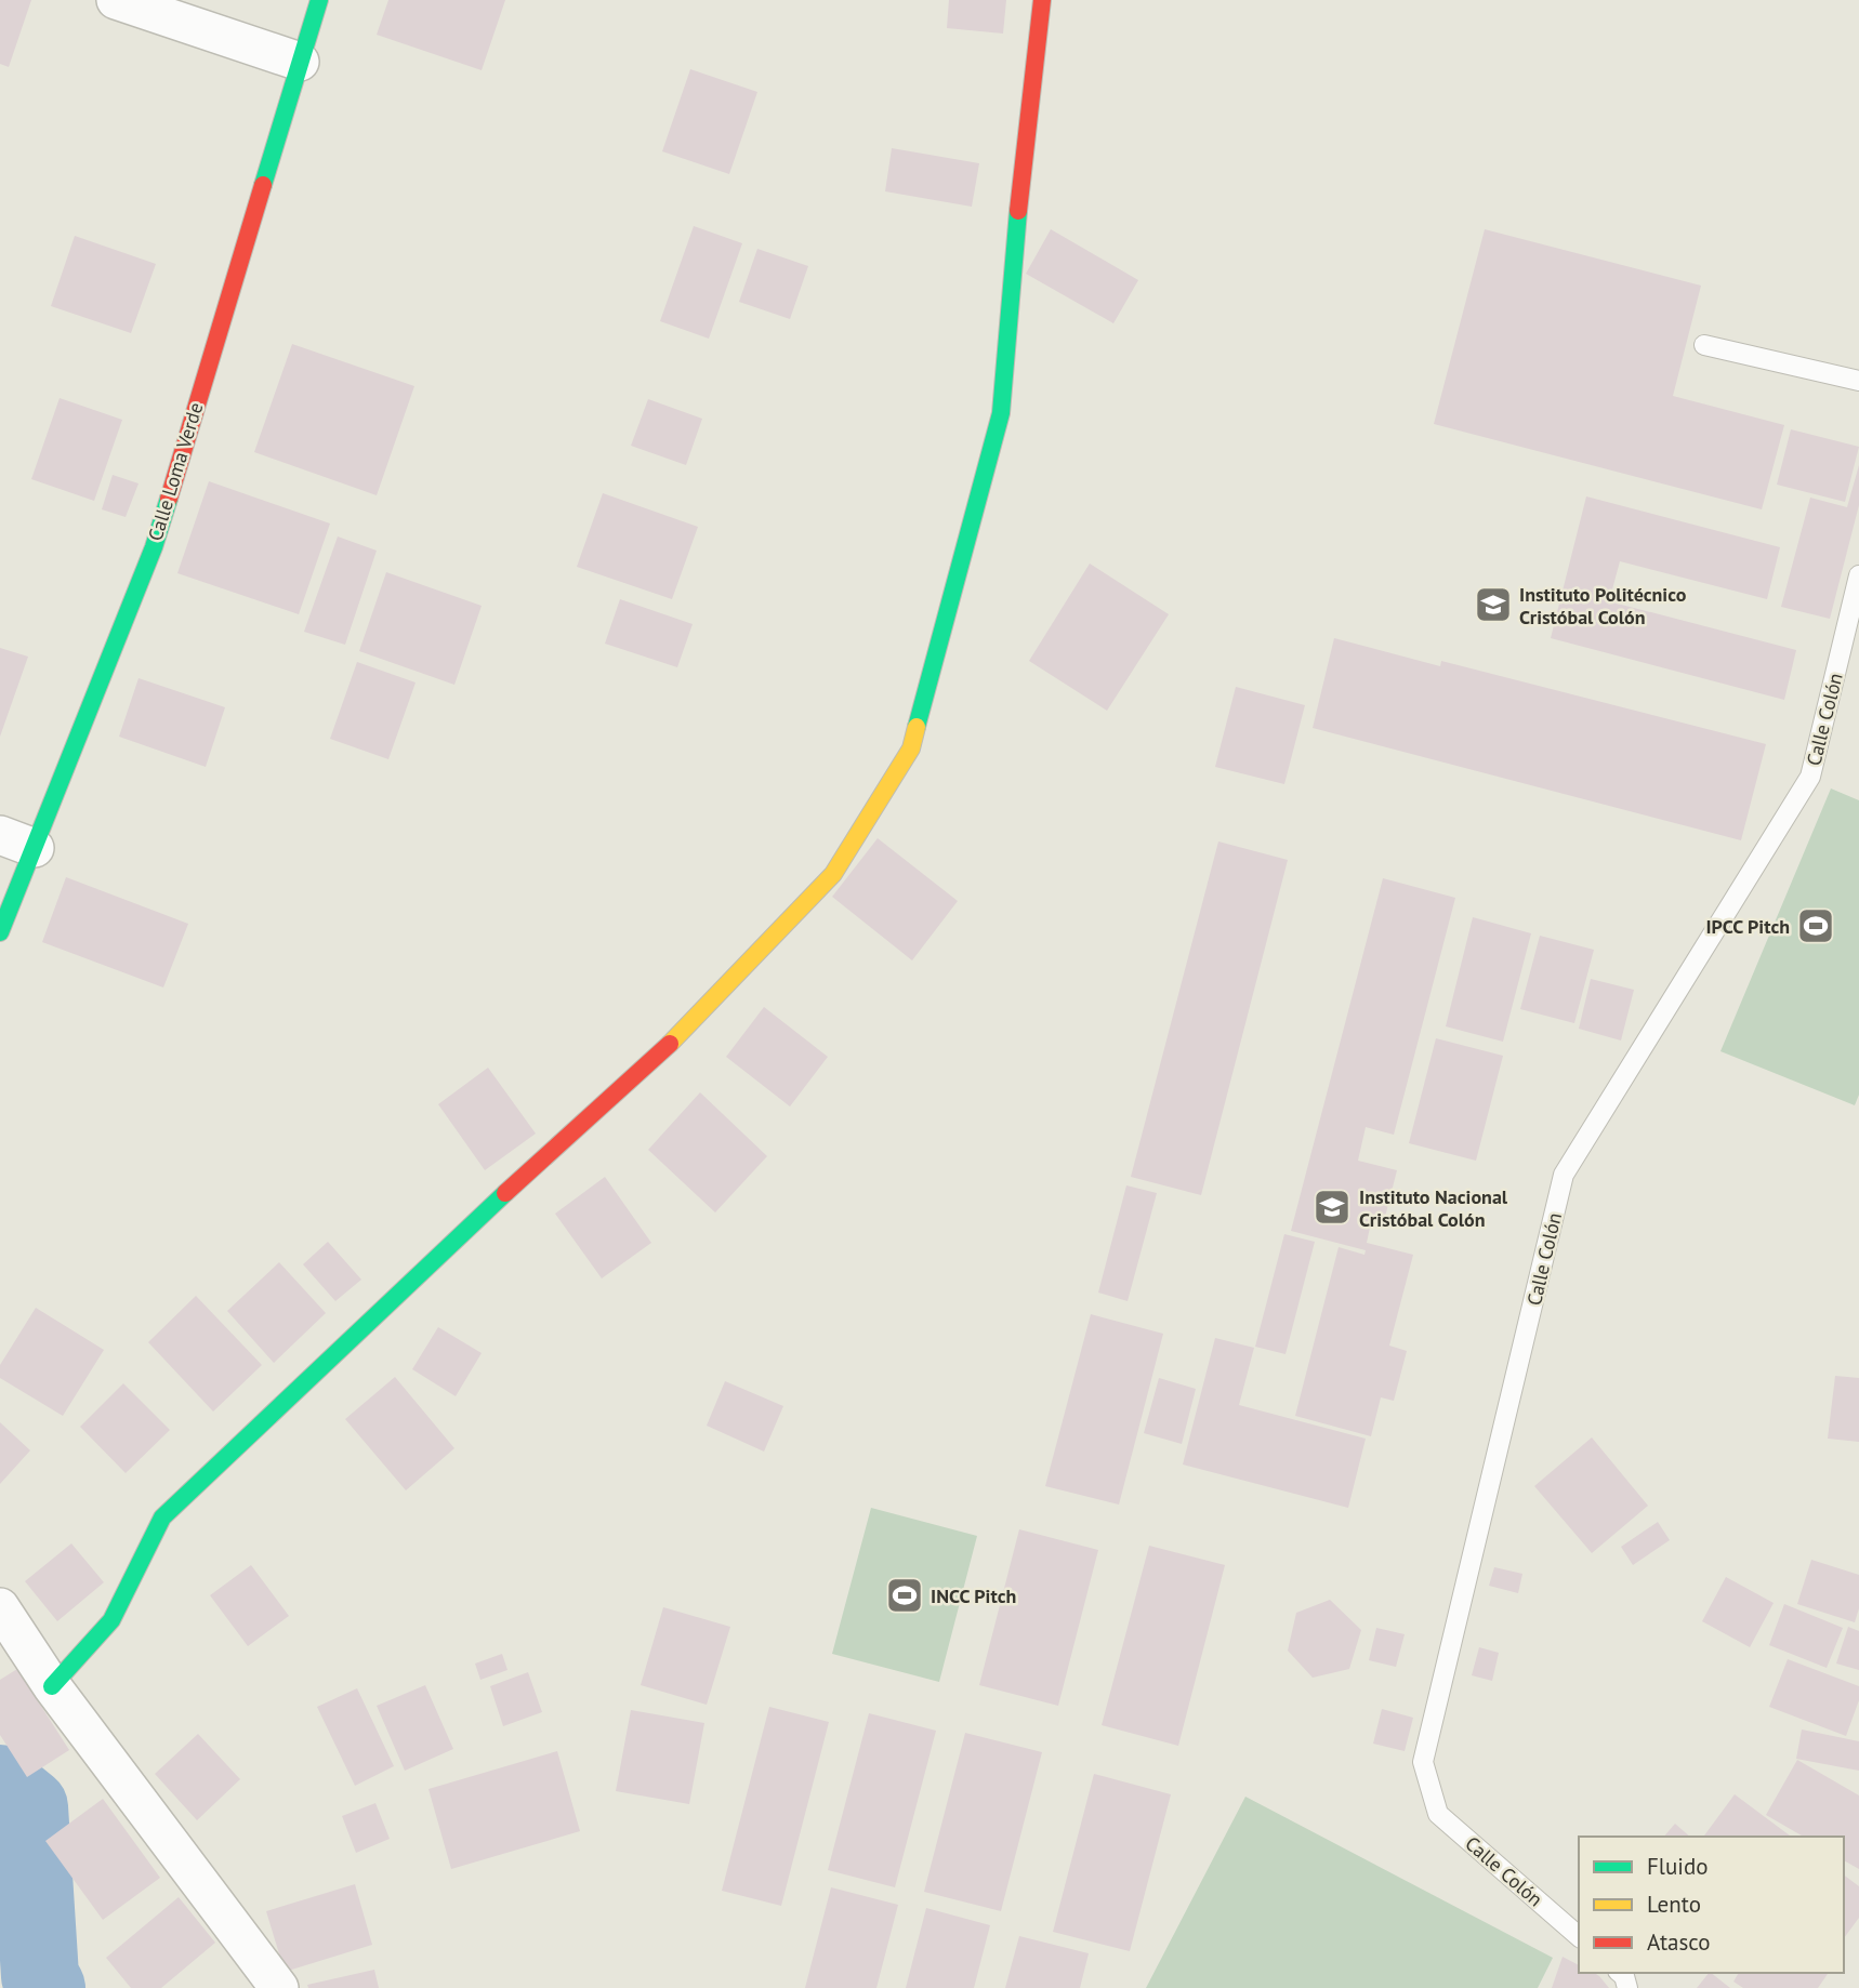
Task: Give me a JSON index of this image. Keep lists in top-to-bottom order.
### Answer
{
  "streets": {
    "street": ["Calle Loma Verde"],
    "lane": ["Calle Colón"]
  },
  "places": {
    "school or university": ["Instituto Politécnico Cristóbal Colón", "Instituto Nacional Cristóbal Colón"],
    "sports": ["IPCC Pitch", "INCC Pitch"]
  },
  "legend": ["Fluido", "Lento", "Atasco"]
}
